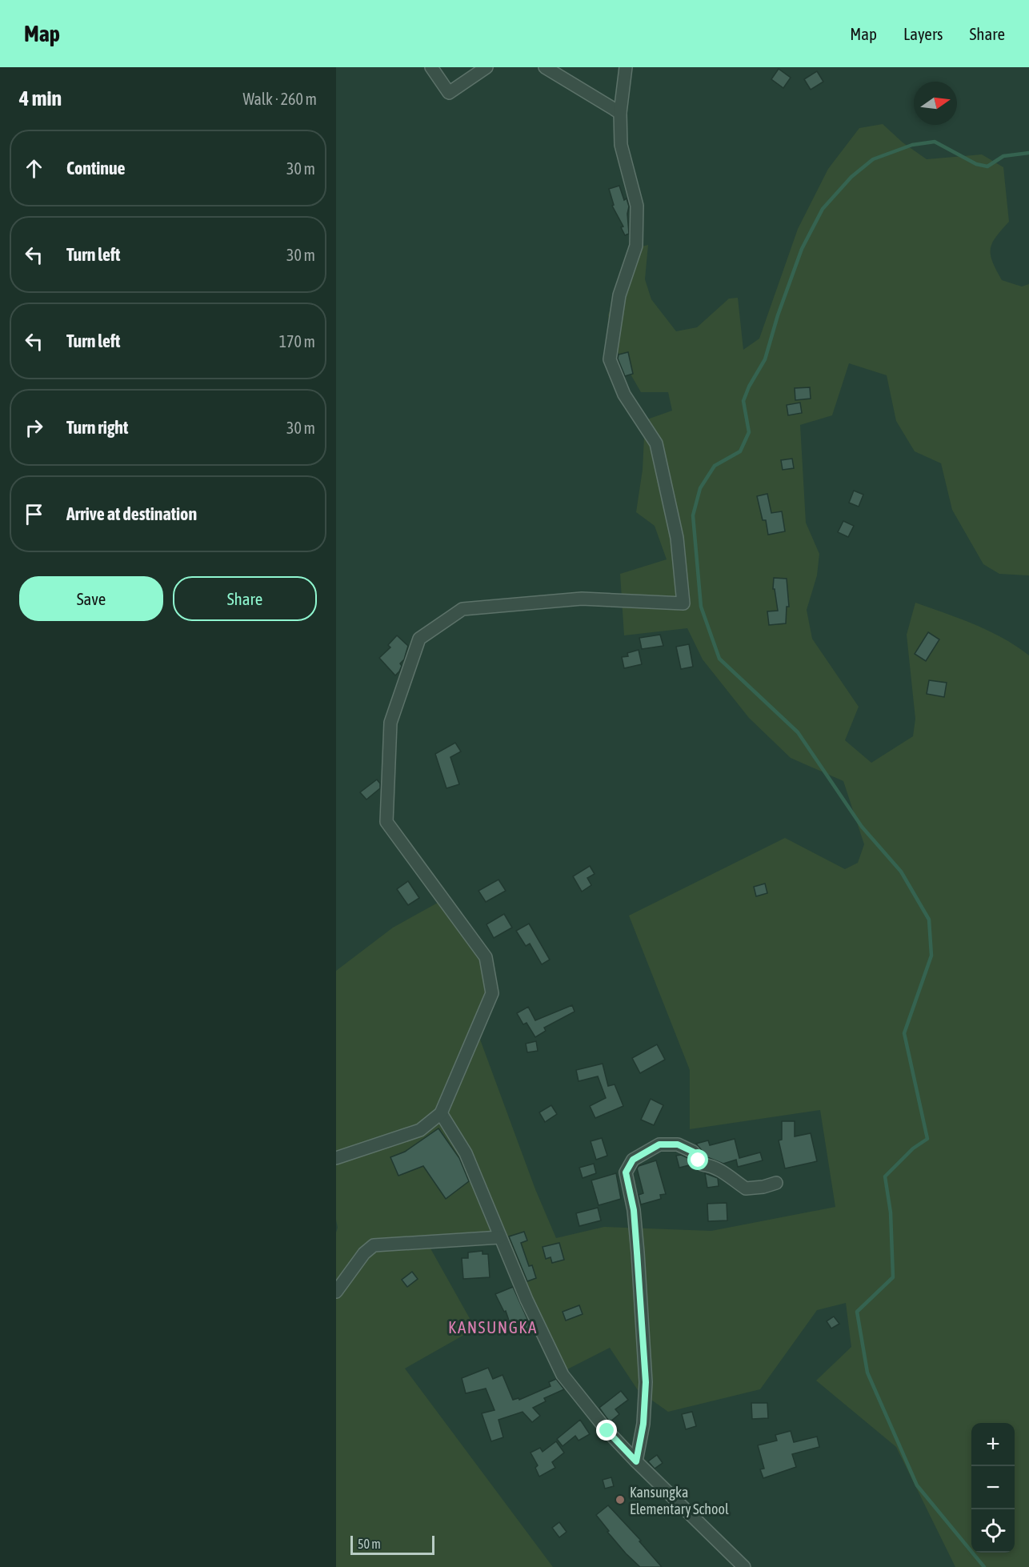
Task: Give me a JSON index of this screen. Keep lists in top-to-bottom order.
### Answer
{
  "districts": ["KANSUNGKA"],
  "places": ["Kansungka Elementary School"],
  "scale_bar": "50 m",
  "north": "right",
  "page": {
    "header": "Map",
    "nav": ["Map", "Layers", "Share"],
    "heading": ["4 min", "Walk · 260 m"],
    "list": [
      ["Continue", "30 m"],
      ["Turn left", "30 m"],
      ["Turn left", "170 m"],
      ["Turn right", "30 m"],
      "Arrive at destination"
    ],
    "buttons": ["Save", "Share"],
    "map_buttons": ["+", "−"],
    "scale": "50 m"
  }
}
